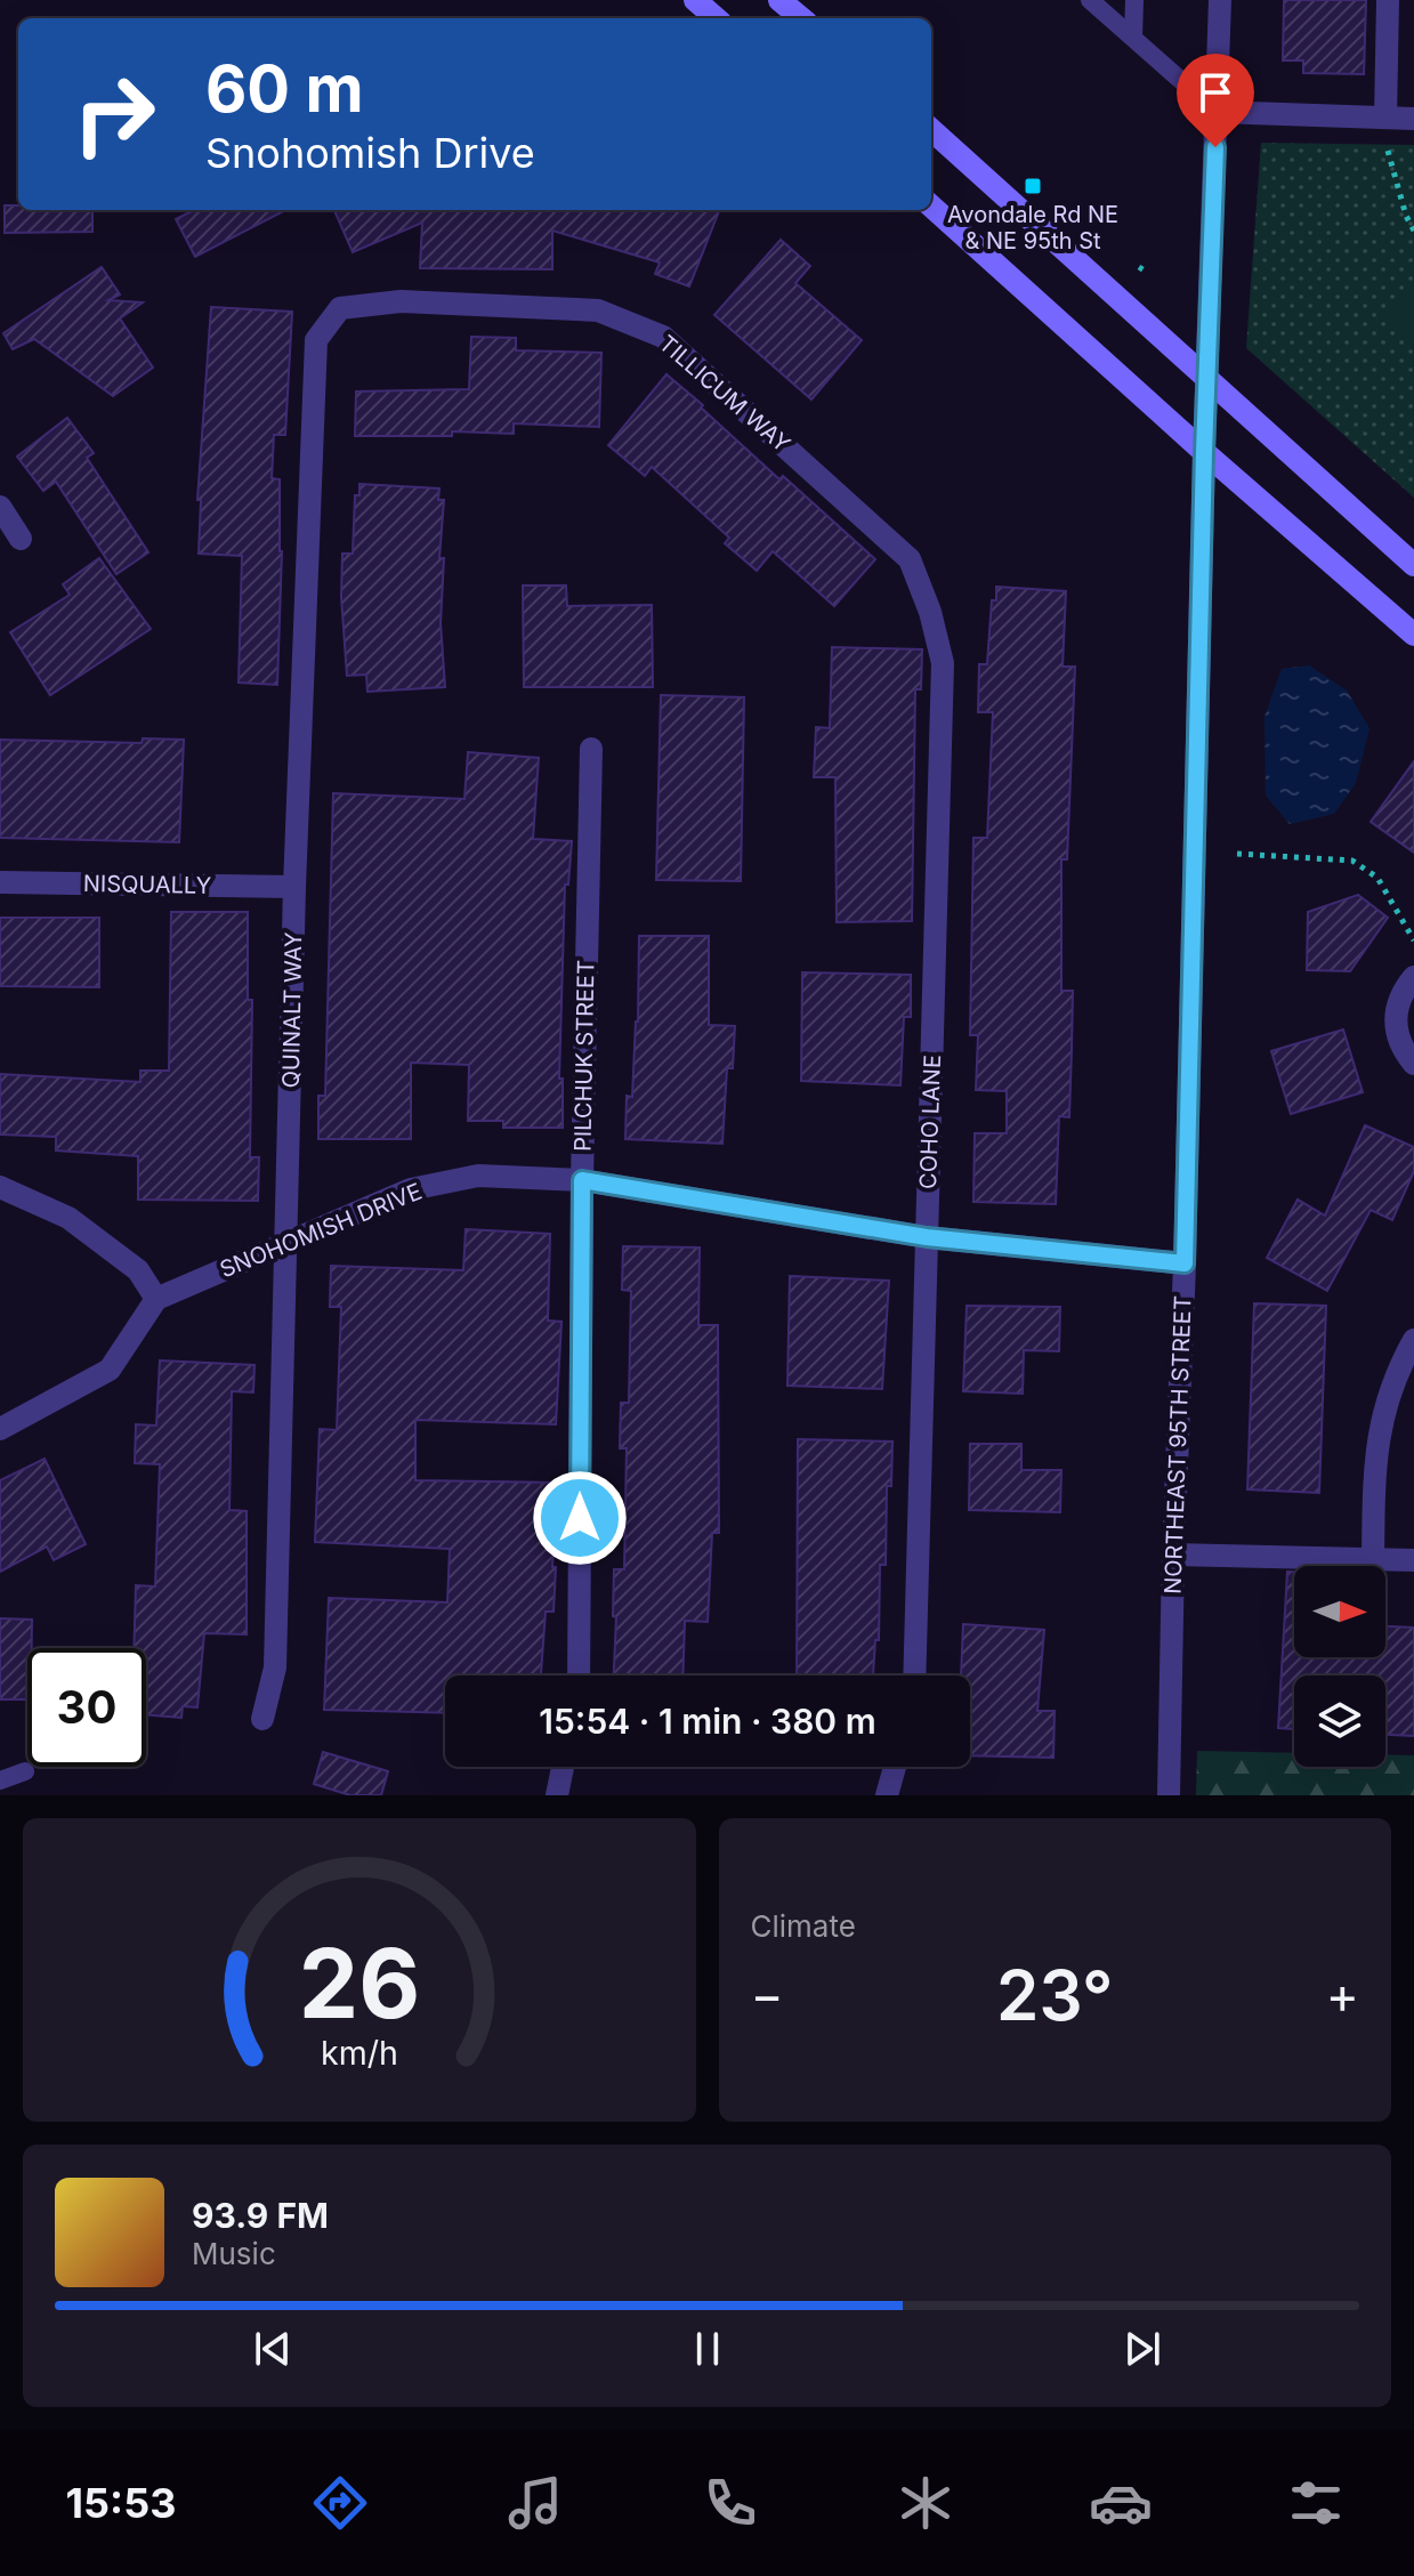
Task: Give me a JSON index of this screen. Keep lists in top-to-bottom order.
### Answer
{
  "streets": {
    "street": [
      "TILLICUM WAY",
      "NISQUALLY",
      "QUINALT WAY",
      "PILCHUK STREET",
      "COHO LANE",
      "SNOHOMISH DRIVE",
      "NORTHEAST 95TH STREET"
    ]
  },
  "crossings": [
    ["TILLICUM WAY", "QUINALT WAY"],
    ["TILLICUM WAY", "COHO LANE"],
    ["NISQUALLY", "QUINALT WAY"],
    ["QUINALT WAY", "SNOHOMISH DRIVE"],
    ["PILCHUK STREET", "SNOHOMISH DRIVE"],
    ["COHO LANE", "SNOHOMISH DRIVE"],
    ["SNOHOMISH DRIVE", "NORTHEAST 95TH STREET"]
  ],
  "places": {
    "transit": ["Avondale Rd NE & NE 95th St"]
  },
  "north": "right",
  "page": {
    "turn": ["60 m", "Snohomish Drive"],
    "limit": "30",
    "trip": "15:54 · 1 min · 380 m",
    "tile": "Climate",
    "heat": ["−", "23°", "+"],
    "song": ["93.9 FM", "Music"],
    "tabs": "15:53",
    "gauge": ["26", "km/h"]
  }
}
